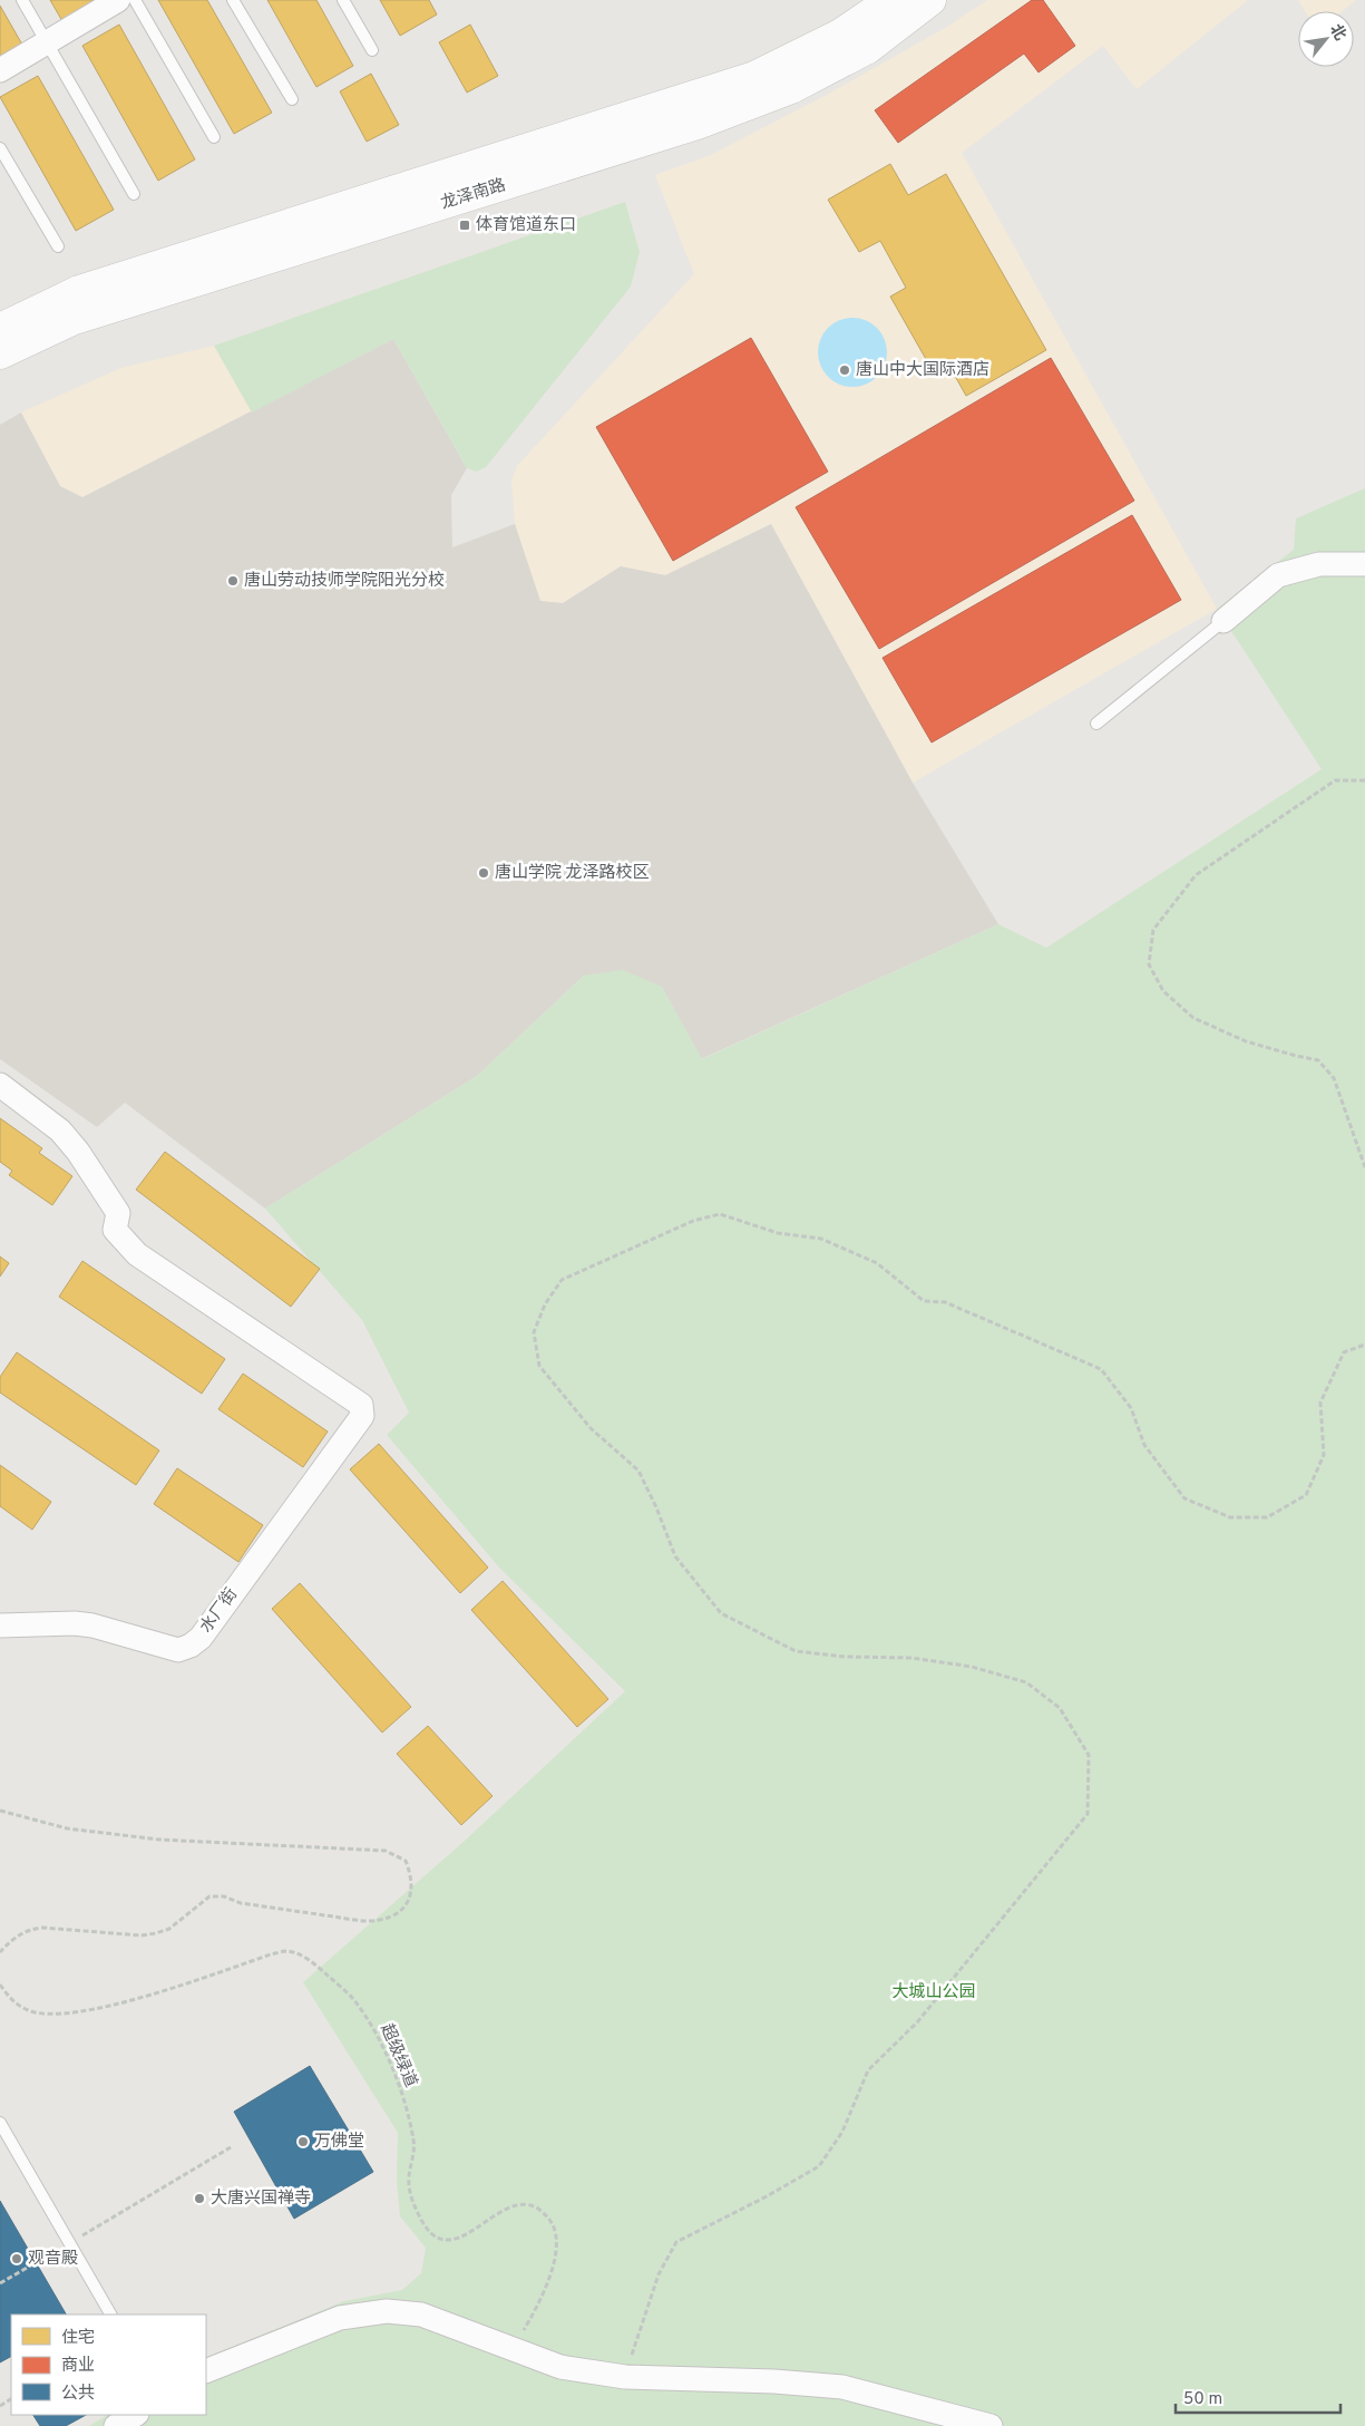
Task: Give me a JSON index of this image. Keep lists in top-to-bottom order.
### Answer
{
  "streets": {
    "main road": ["龙泽南路"],
    "street": ["水厂街"],
    "path": ["超级绿道"]
  },
  "parks": ["大城山公园"],
  "places": {
    "transit": ["体育馆道东口"],
    "other": [
      "唐山中大国际酒店",
      "唐山劳动技师学院阳光分校",
      "唐山学院 龙泽路校区",
      "万佛堂",
      "大唐兴国禅寺",
      "观音殿"
    ]
  },
  "legend": ["住宅", "商业", "公共"],
  "scale_bar": "50 m",
  "north": "top right"
}
